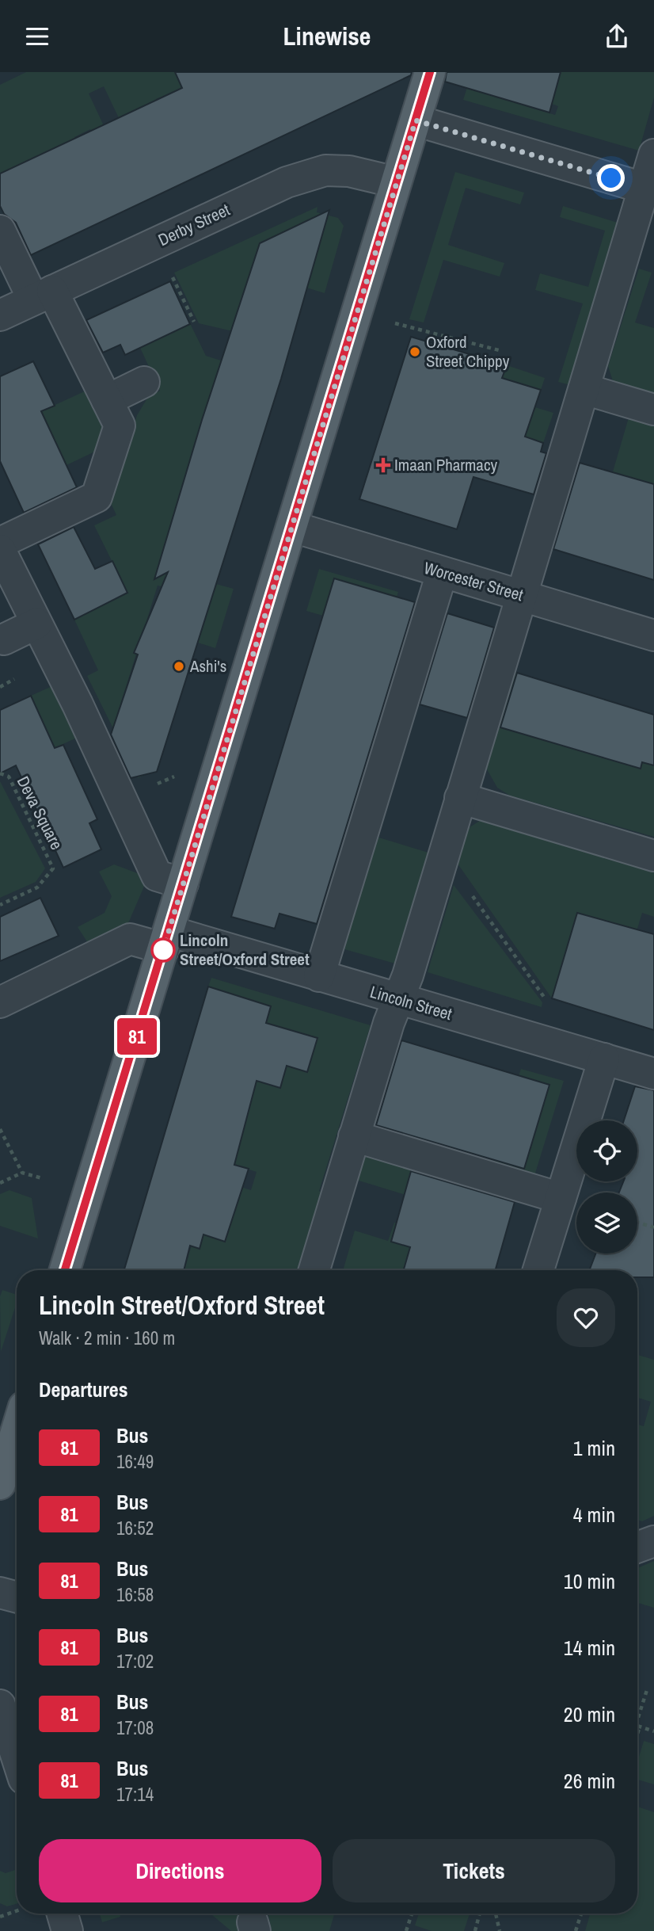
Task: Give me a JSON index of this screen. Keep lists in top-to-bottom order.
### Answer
{
  "streets": {
    "street": ["Derby Street", "Worcester Street", "Lincoln Street"],
    "path": ["Deva Square"]
  },
  "places": {
    "other": ["Oxford Street Chippy", "Ashi's", "Lincoln Street/Oxford Street"],
    "health": ["Imaan Pharmacy"]
  },
  "lines": ["bus line 81"],
  "page": {
    "header": "Linewise",
    "on_map": "81",
    "heading": [
      ["Lincoln Street/Oxford Street", "Walk · 2 min · 160 m"],
      "Departures"
    ],
    "list": [
      {
        "mark": "81",
        "name": "Bus",
        "note": "16:49",
        "value": "1 min"
      },
      {
        "mark": "81",
        "name": "Bus",
        "note": "16:52",
        "value": "4 min"
      },
      {
        "mark": "81",
        "name": "Bus",
        "note": "16:58",
        "value": "10 min"
      },
      {
        "mark": "81",
        "name": "Bus",
        "note": "17:02",
        "value": "14 min"
      },
      {
        "mark": "81",
        "name": "Bus",
        "note": "17:08",
        "value": "20 min"
      },
      {
        "mark": "81",
        "name": "Bus",
        "note": "17:14",
        "value": "26 min"
      }
    ],
    "buttons": ["Directions", "Tickets"]
  }
}
